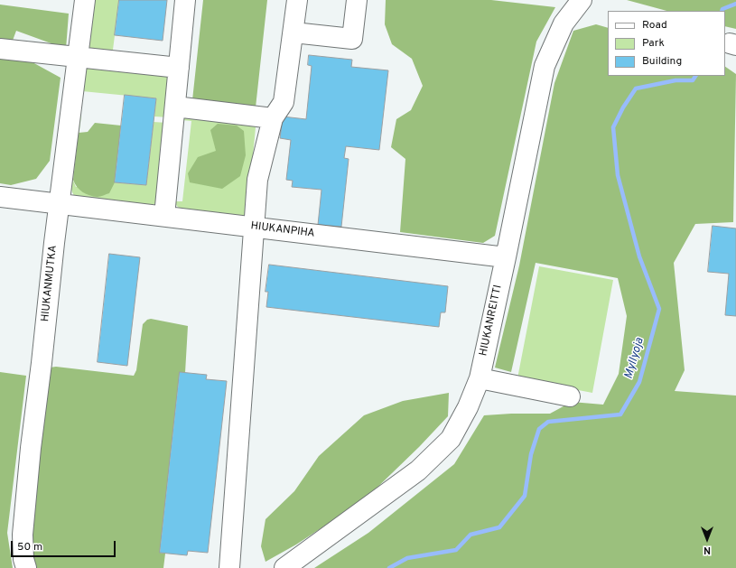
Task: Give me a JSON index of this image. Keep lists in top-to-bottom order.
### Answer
{
  "streets": {
    "street": ["HIUKANPIHA", "HIUKANMUTKA", "HIUKANREITTI"]
  },
  "crossings": [
    ["HIUKANPIHA", "HIUKANMUTKA"],
    ["HIUKANPIHA", "HIUKANREITTI"]
  ],
  "water": ["Myllyoja"],
  "legend": ["Road", "Park", "Building"],
  "scale_bar": "50 m",
  "north": "bottom"
}
